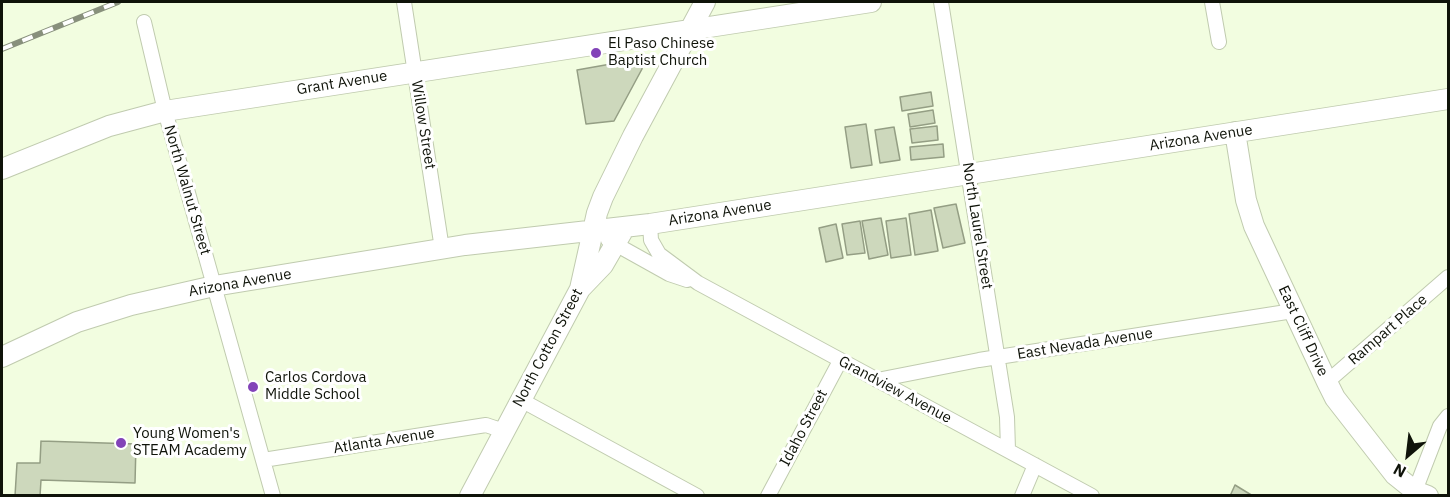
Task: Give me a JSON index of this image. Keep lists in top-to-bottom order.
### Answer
{
  "streets": {
    "main road": [
      "Grant Avenue",
      "Arizona Avenue",
      "East Cliff Drive",
      "North Cotton Street"
    ],
    "street": [
      "Willow Street",
      "North Walnut Street",
      "North Laurel Street",
      "Rampart Place",
      "East Nevada Avenue",
      "Grandview Avenue",
      "Idaho Street",
      "Atlanta Avenue"
    ]
  },
  "crossings": [
    ["Grant Avenue", "Willow Street"],
    ["Grant Avenue", "North Walnut Street"],
    ["Grant Avenue", "North Cotton Street"],
    ["Willow Street", "Arizona Avenue"],
    ["Arizona Avenue", "North Walnut Street"],
    ["Arizona Avenue", "North Laurel Street"],
    ["Arizona Avenue", "East Cliff Drive"],
    ["Arizona Avenue", "North Cotton Street"],
    ["Arizona Avenue", "Grandview Avenue"],
    ["North Walnut Street", "Atlanta Avenue"],
    ["North Laurel Street", "East Nevada Avenue"],
    ["North Laurel Street", "Grandview Avenue"],
    ["Rampart Place", "East Cliff Drive"],
    ["East Cliff Drive", "East Nevada Avenue"],
    ["East Nevada Avenue", "Grandview Avenue"],
    ["North Cotton Street", "Grandview Avenue"],
    ["North Cotton Street", "Atlanta Avenue"],
    ["Grandview Avenue", "Idaho Street"]
  ],
  "places": ["El Paso Chinese Baptist Church", "Carlos Cordova Middle School", "Young Women's STEAM Academy"],
  "north": "bottom left"
}
